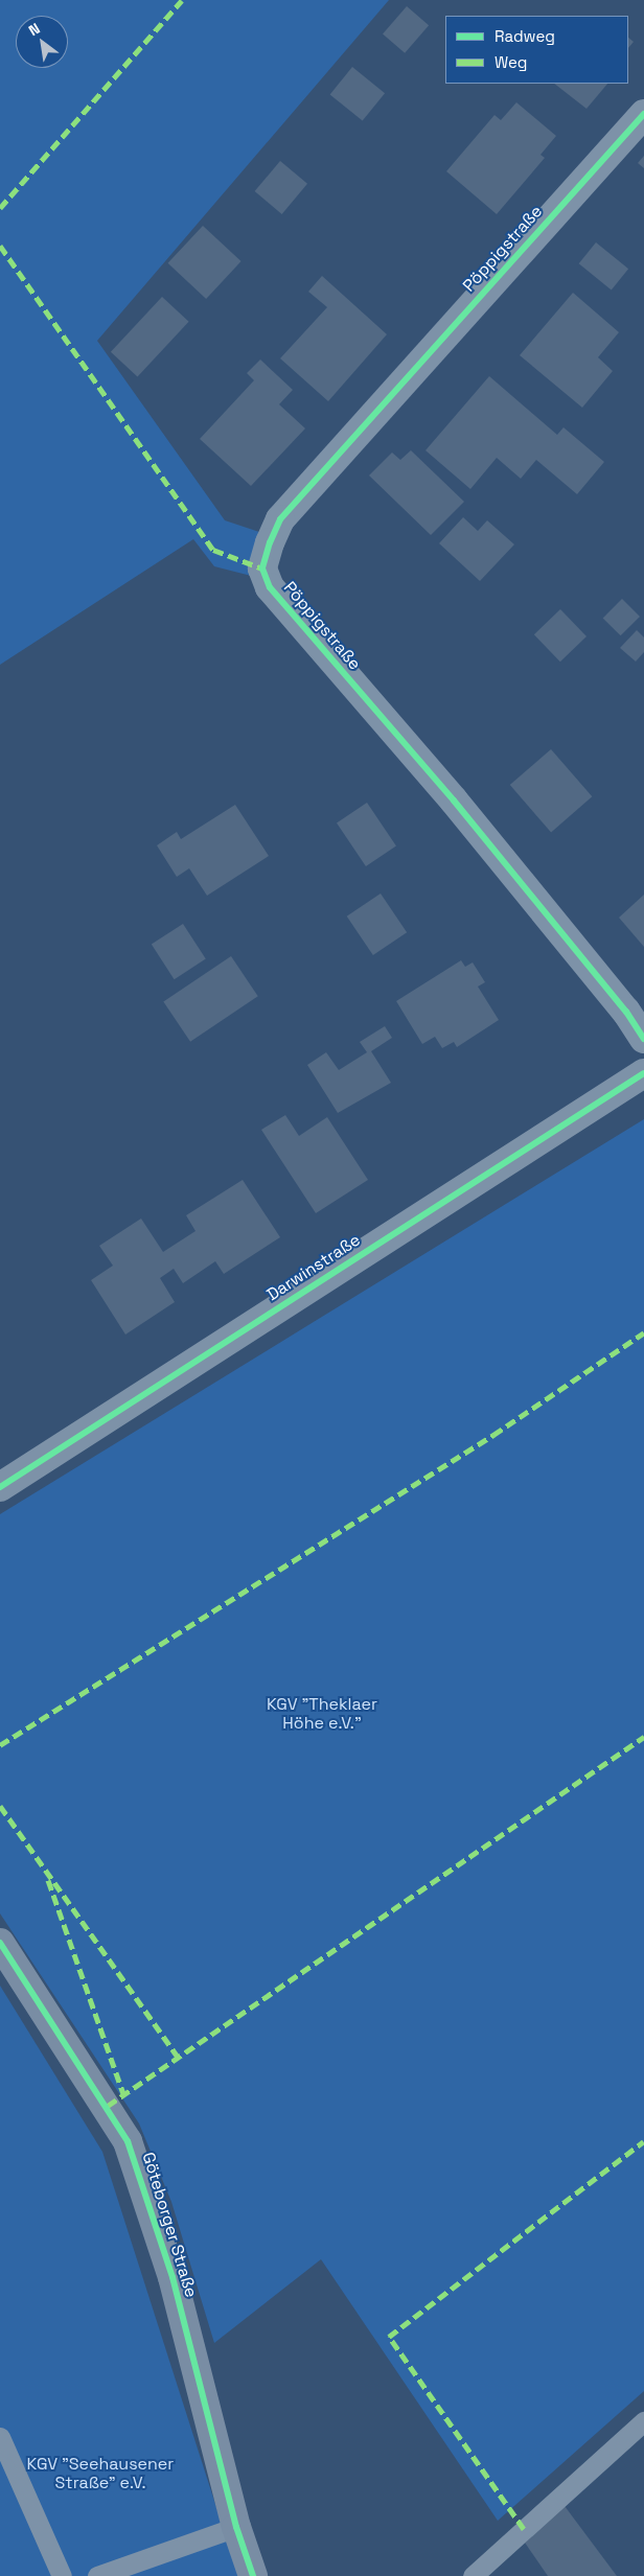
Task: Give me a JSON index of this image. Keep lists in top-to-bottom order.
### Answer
{
  "streets": {
    "street": ["Pöppigstraße", "Darwinstraße", "Göteborger Straße"]
  },
  "parks": ["KGV \"Theklaer Höhe e.V.\"", "KGV \"Seehausener Straße\" e.V."],
  "legend": ["Radweg", "Weg"],
  "north": "top left"
}
